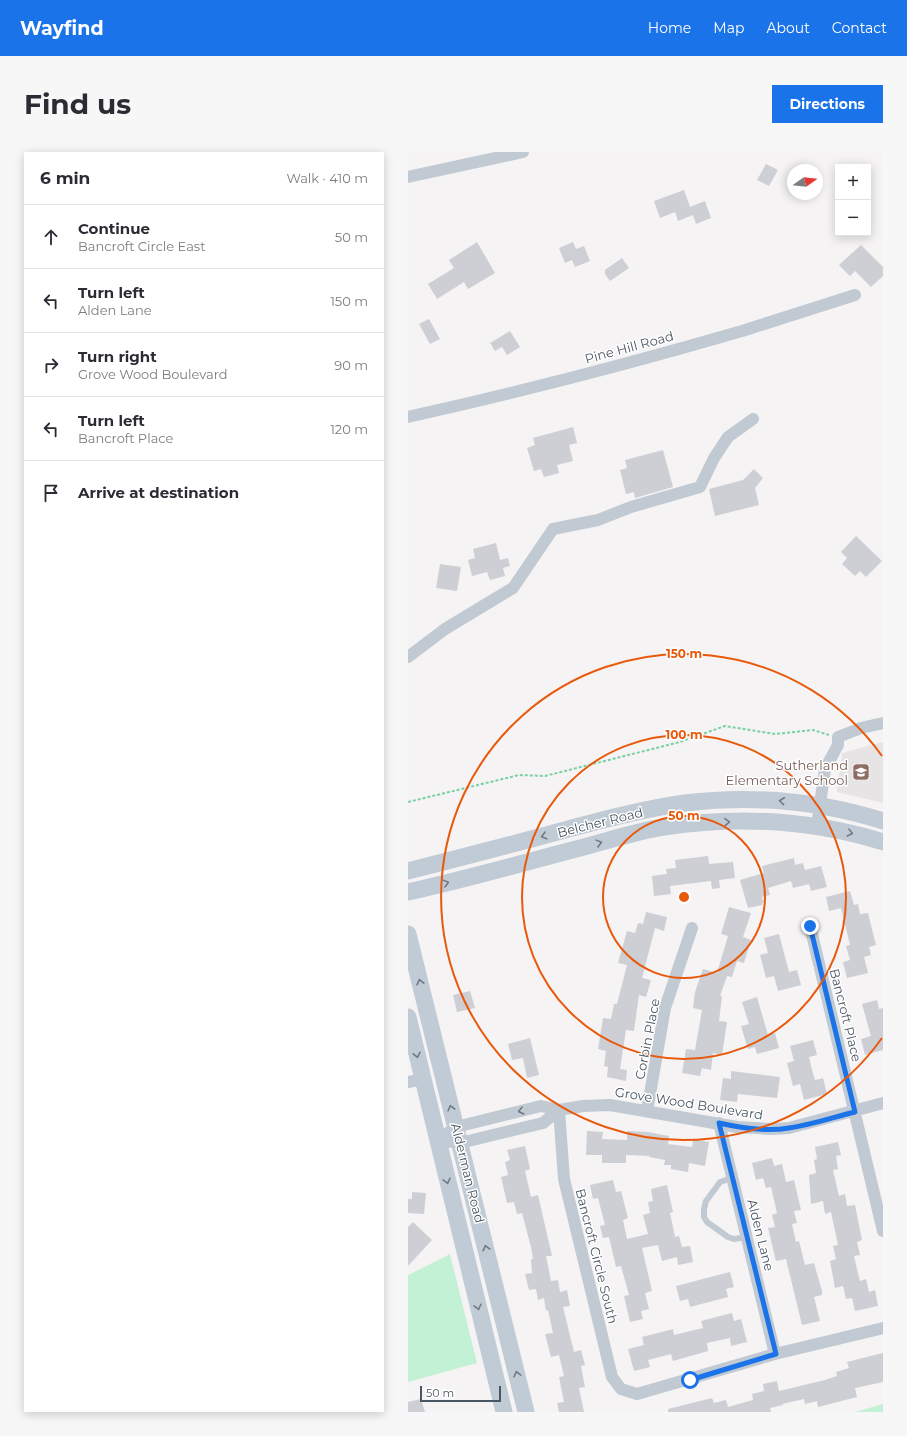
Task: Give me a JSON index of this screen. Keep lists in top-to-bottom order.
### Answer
{
  "streets": {
    "main road": ["Belcher Road", "Alderman Road"],
    "street": [
      "Pine Hill Road",
      "Bancroft Place",
      "Corbin Place",
      "Grove Wood Boulevard",
      "Alden Lane",
      "Bancroft Circle South"
    ]
  },
  "crossings": [
    ["Bancroft Place", "Grove Wood Boulevard"],
    ["Corbin Place", "Grove Wood Boulevard"],
    ["Grove Wood Boulevard", "Alderman Road"],
    ["Grove Wood Boulevard", "Alden Lane"],
    ["Grove Wood Boulevard", "Bancroft Circle South"],
    ["Alden Lane", "Bancroft Circle South"]
  ],
  "places": {
    "school or university": ["Sutherland Elementary School"]
  },
  "scale_bar": "50 m",
  "north": "right",
  "page": {
    "header": "Wayfind",
    "nav": [
      "Home",
      "Map",
      "About",
      "Contact"
    ],
    "buttons": "Directions",
    "title": "Find us",
    "heading": ["6 min", "Walk · 410 m"],
    "map_buttons": ["+", "−"],
    "list": [
      ["Continue", "Bancroft Circle East", "50 m"],
      ["Turn left", "Alden Lane", "150 m"],
      ["Turn right", "Grove Wood Boulevard", "90 m"],
      ["Turn left", "Bancroft Place", "120 m"],
      "Arrive at destination"
    ],
    "scale": "50 m"
  },
  "rings": ["150 m", "100 m", "50 m"]
}
